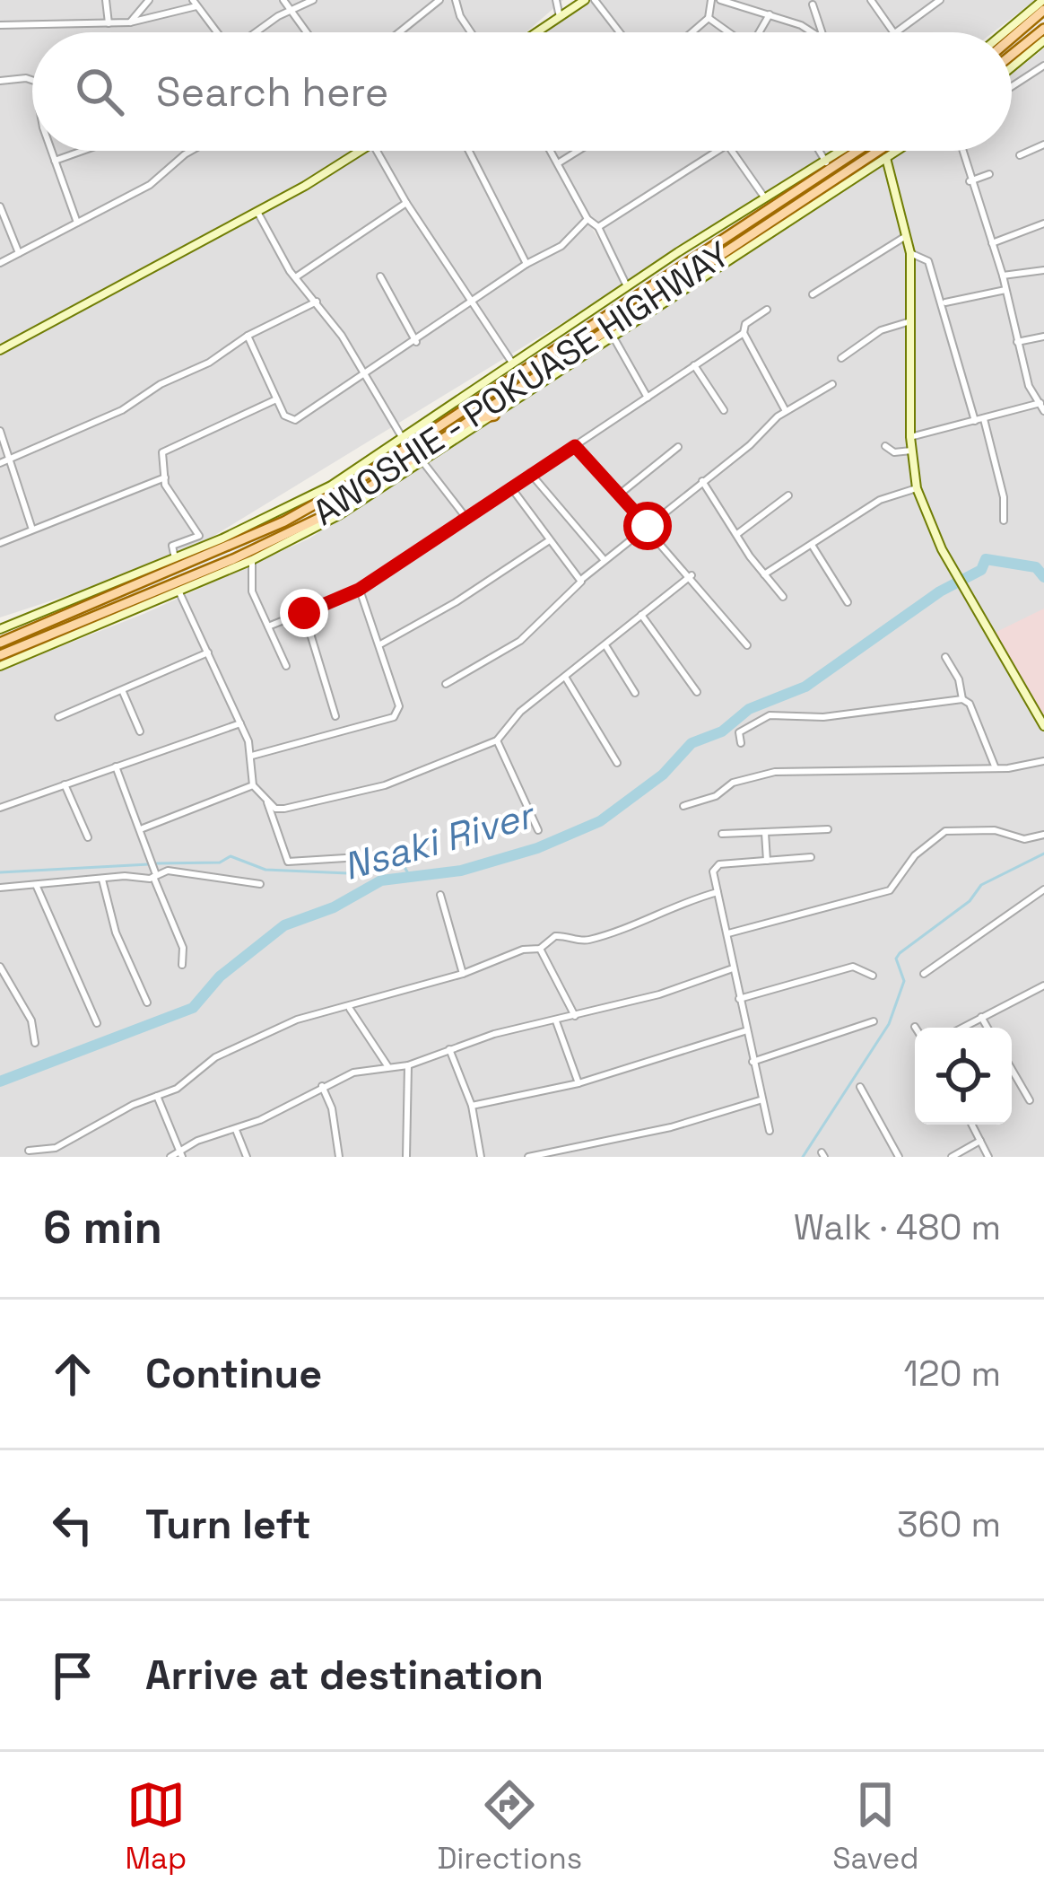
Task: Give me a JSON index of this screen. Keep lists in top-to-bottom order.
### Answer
{
  "streets": {
    "main road": ["AWOSHIE - POKUASE HIGHWAY"]
  },
  "water": ["Nsaki River"],
  "page": {
    "search": "Search here",
    "heading": ["6 min", "Walk · 480 m"],
    "list": [
      ["Continue", "120 m"],
      ["Turn left", "360 m"],
      "Arrive at destination"
    ],
    "nav": ["Map", "Directions", "Saved"]
  }
}
